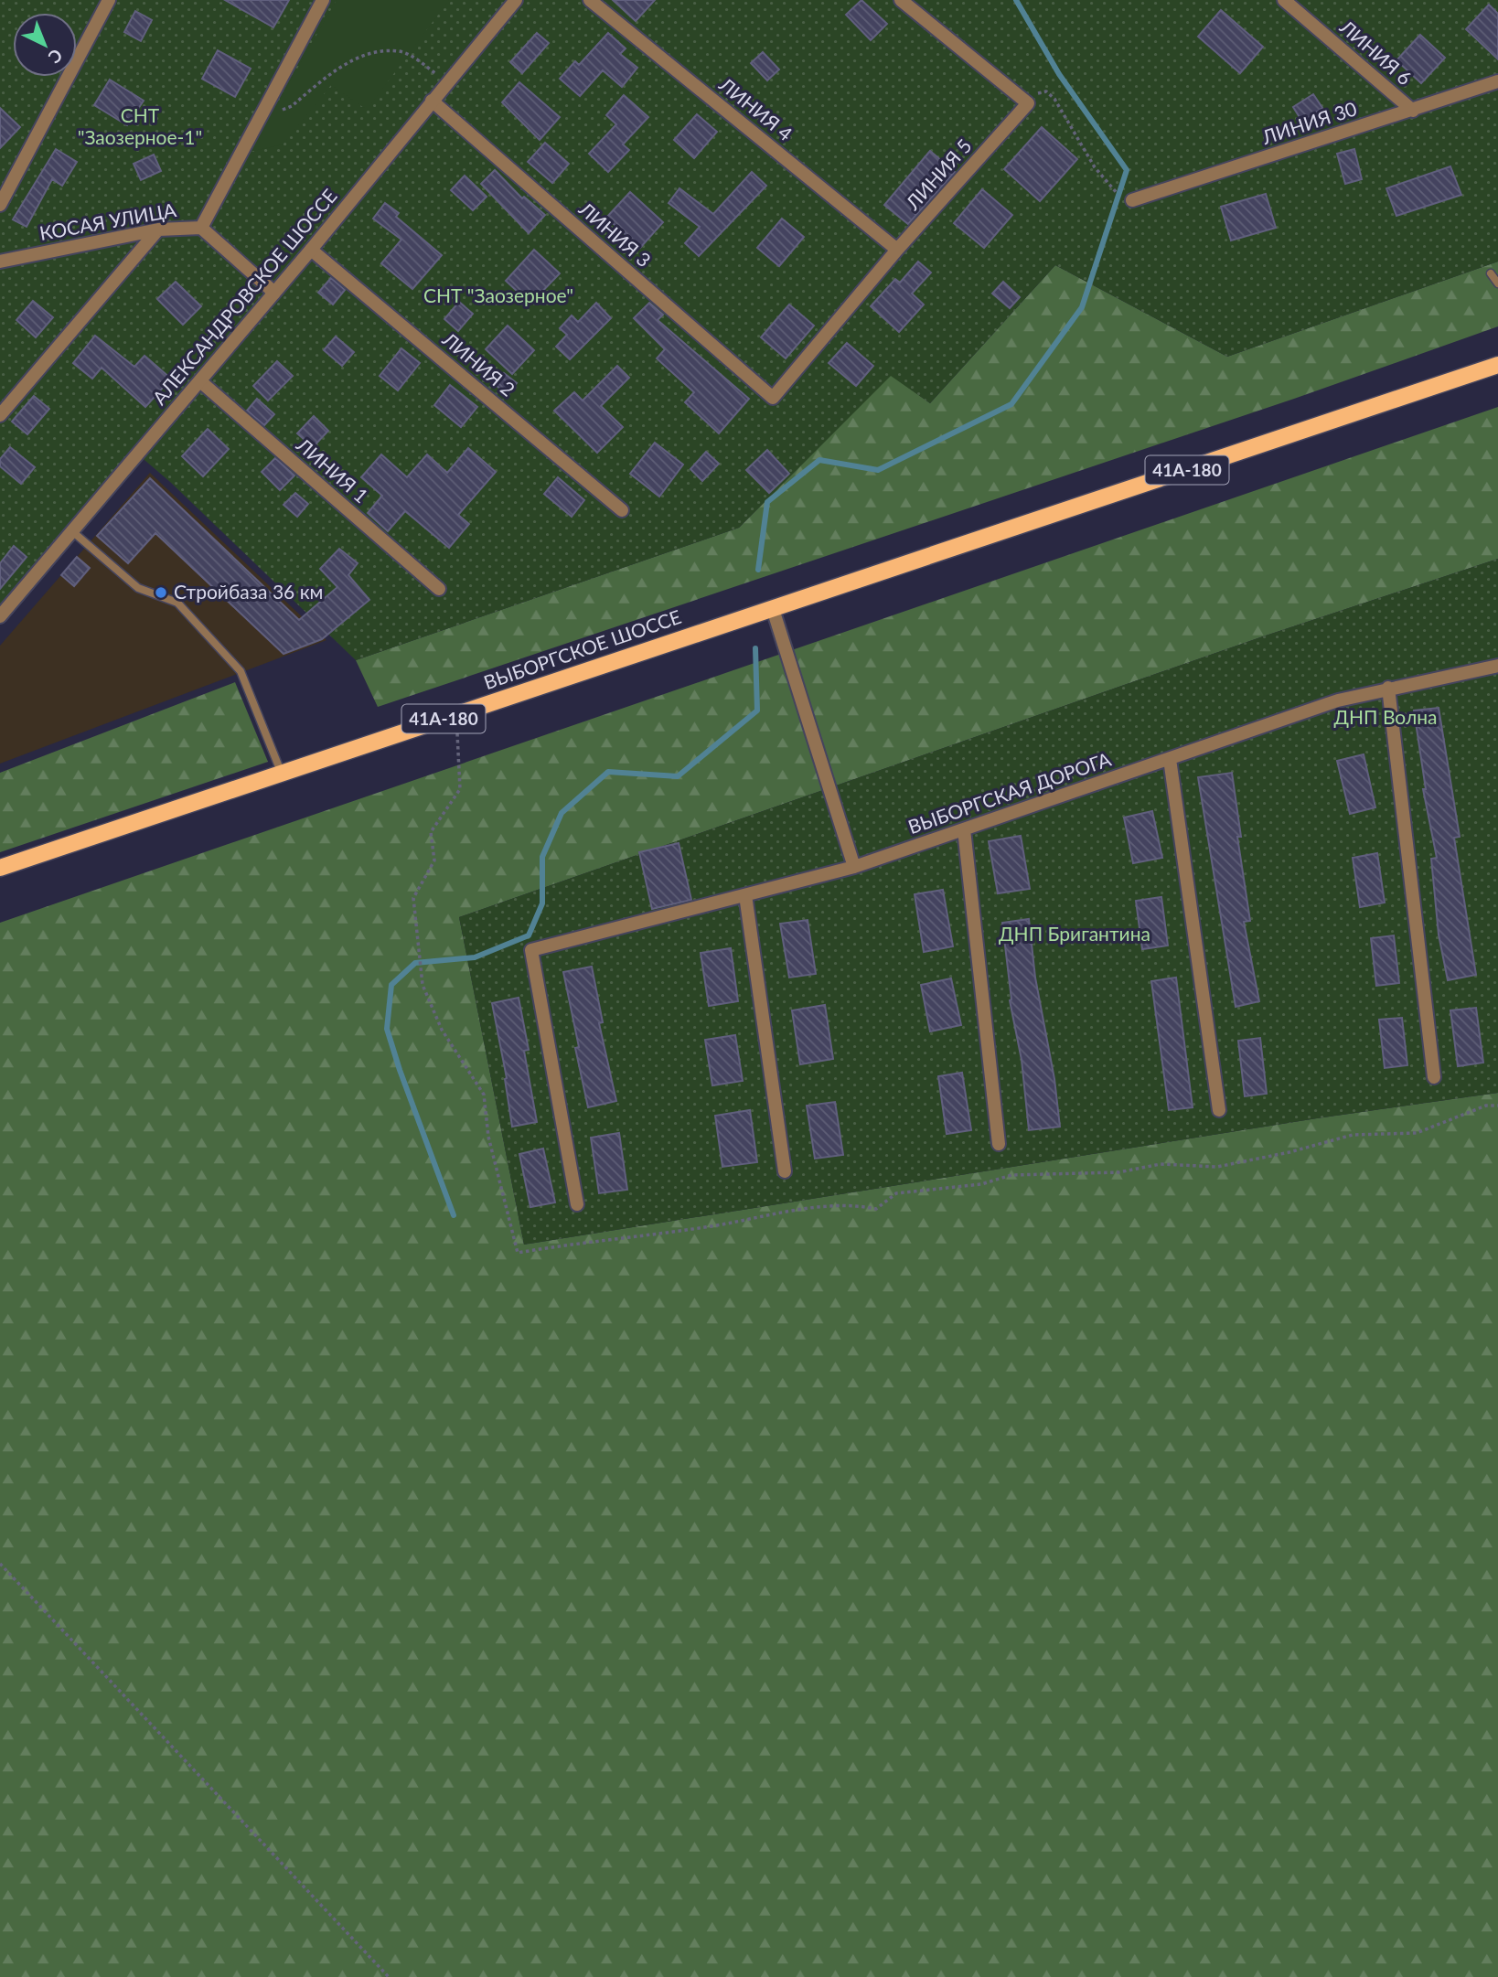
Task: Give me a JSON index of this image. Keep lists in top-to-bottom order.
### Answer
{
  "streets": {
    "main road": ["41А-180", "ВЫБОРГСКОЕ ШОССЕ"],
    "street": [
      "ЛИНИЯ 6",
      "ЛИНИЯ 4",
      "ЛИНИЯ 30",
      "ЛИНИЯ 5",
      "КОСАЯ УЛИЦА",
      "ЛИНИЯ 3",
      "АЛЕКСАНДРОВСКОЕ ШОССЕ",
      "ЛИНИЯ 2",
      "ЛИНИЯ 1",
      "ВЫБОРГСКАЯ ДОРОГА"
    ]
  },
  "crossings": [
    ["ЛИНИЯ 6", "ЛИНИЯ 30"],
    ["ЛИНИЯ 4", "ЛИНИЯ 5"],
    ["ЛИНИЯ 5", "ЛИНИЯ 3"],
    ["КОСАЯ УЛИЦА", "АЛЕКСАНДРОВСКОЕ ШОССЕ"],
    ["ЛИНИЯ 3", "АЛЕКСАНДРОВСКОЕ ШОССЕ"],
    ["АЛЕКСАНДРОВСКОЕ ШОССЕ", "ЛИНИЯ 2"],
    ["АЛЕКСАНДРОВСКОЕ ШОССЕ", "ЛИНИЯ 1"]
  ],
  "parks": [
    "СНТ \"Заозерное-1\"",
    "СНТ \"Заозерное\"",
    "ДНП Волна",
    "ДНП Бригантина"
  ],
  "places": ["Стройбаза 36 км"],
  "north": "bottom right"
}
